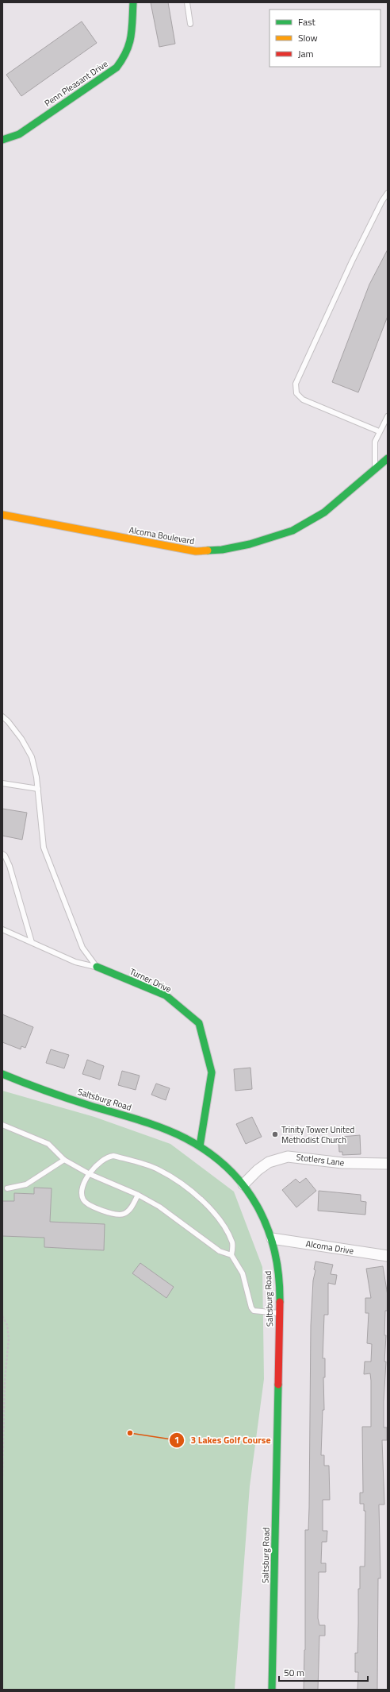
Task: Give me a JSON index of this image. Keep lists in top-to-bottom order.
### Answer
{
  "streets": {
    "street": [
      "Penn Pleasant Drive",
      "Alcoma Boulevard",
      "Turner Drive",
      "Saltsburg Road",
      "Stotlers Lane",
      "Alcoma Drive"
    ]
  },
  "crossings": [
    ["Turner Drive", "Saltsburg Road"],
    ["Saltsburg Road", "Stotlers Lane"],
    ["Saltsburg Road", "Alcoma Drive"]
  ],
  "places": ["Trinity Tower United Methodist Church", "3 Lakes Golf Course"],
  "legend": ["Fast", "Slow", "Jam"],
  "scale_bar": "50 m"
}
